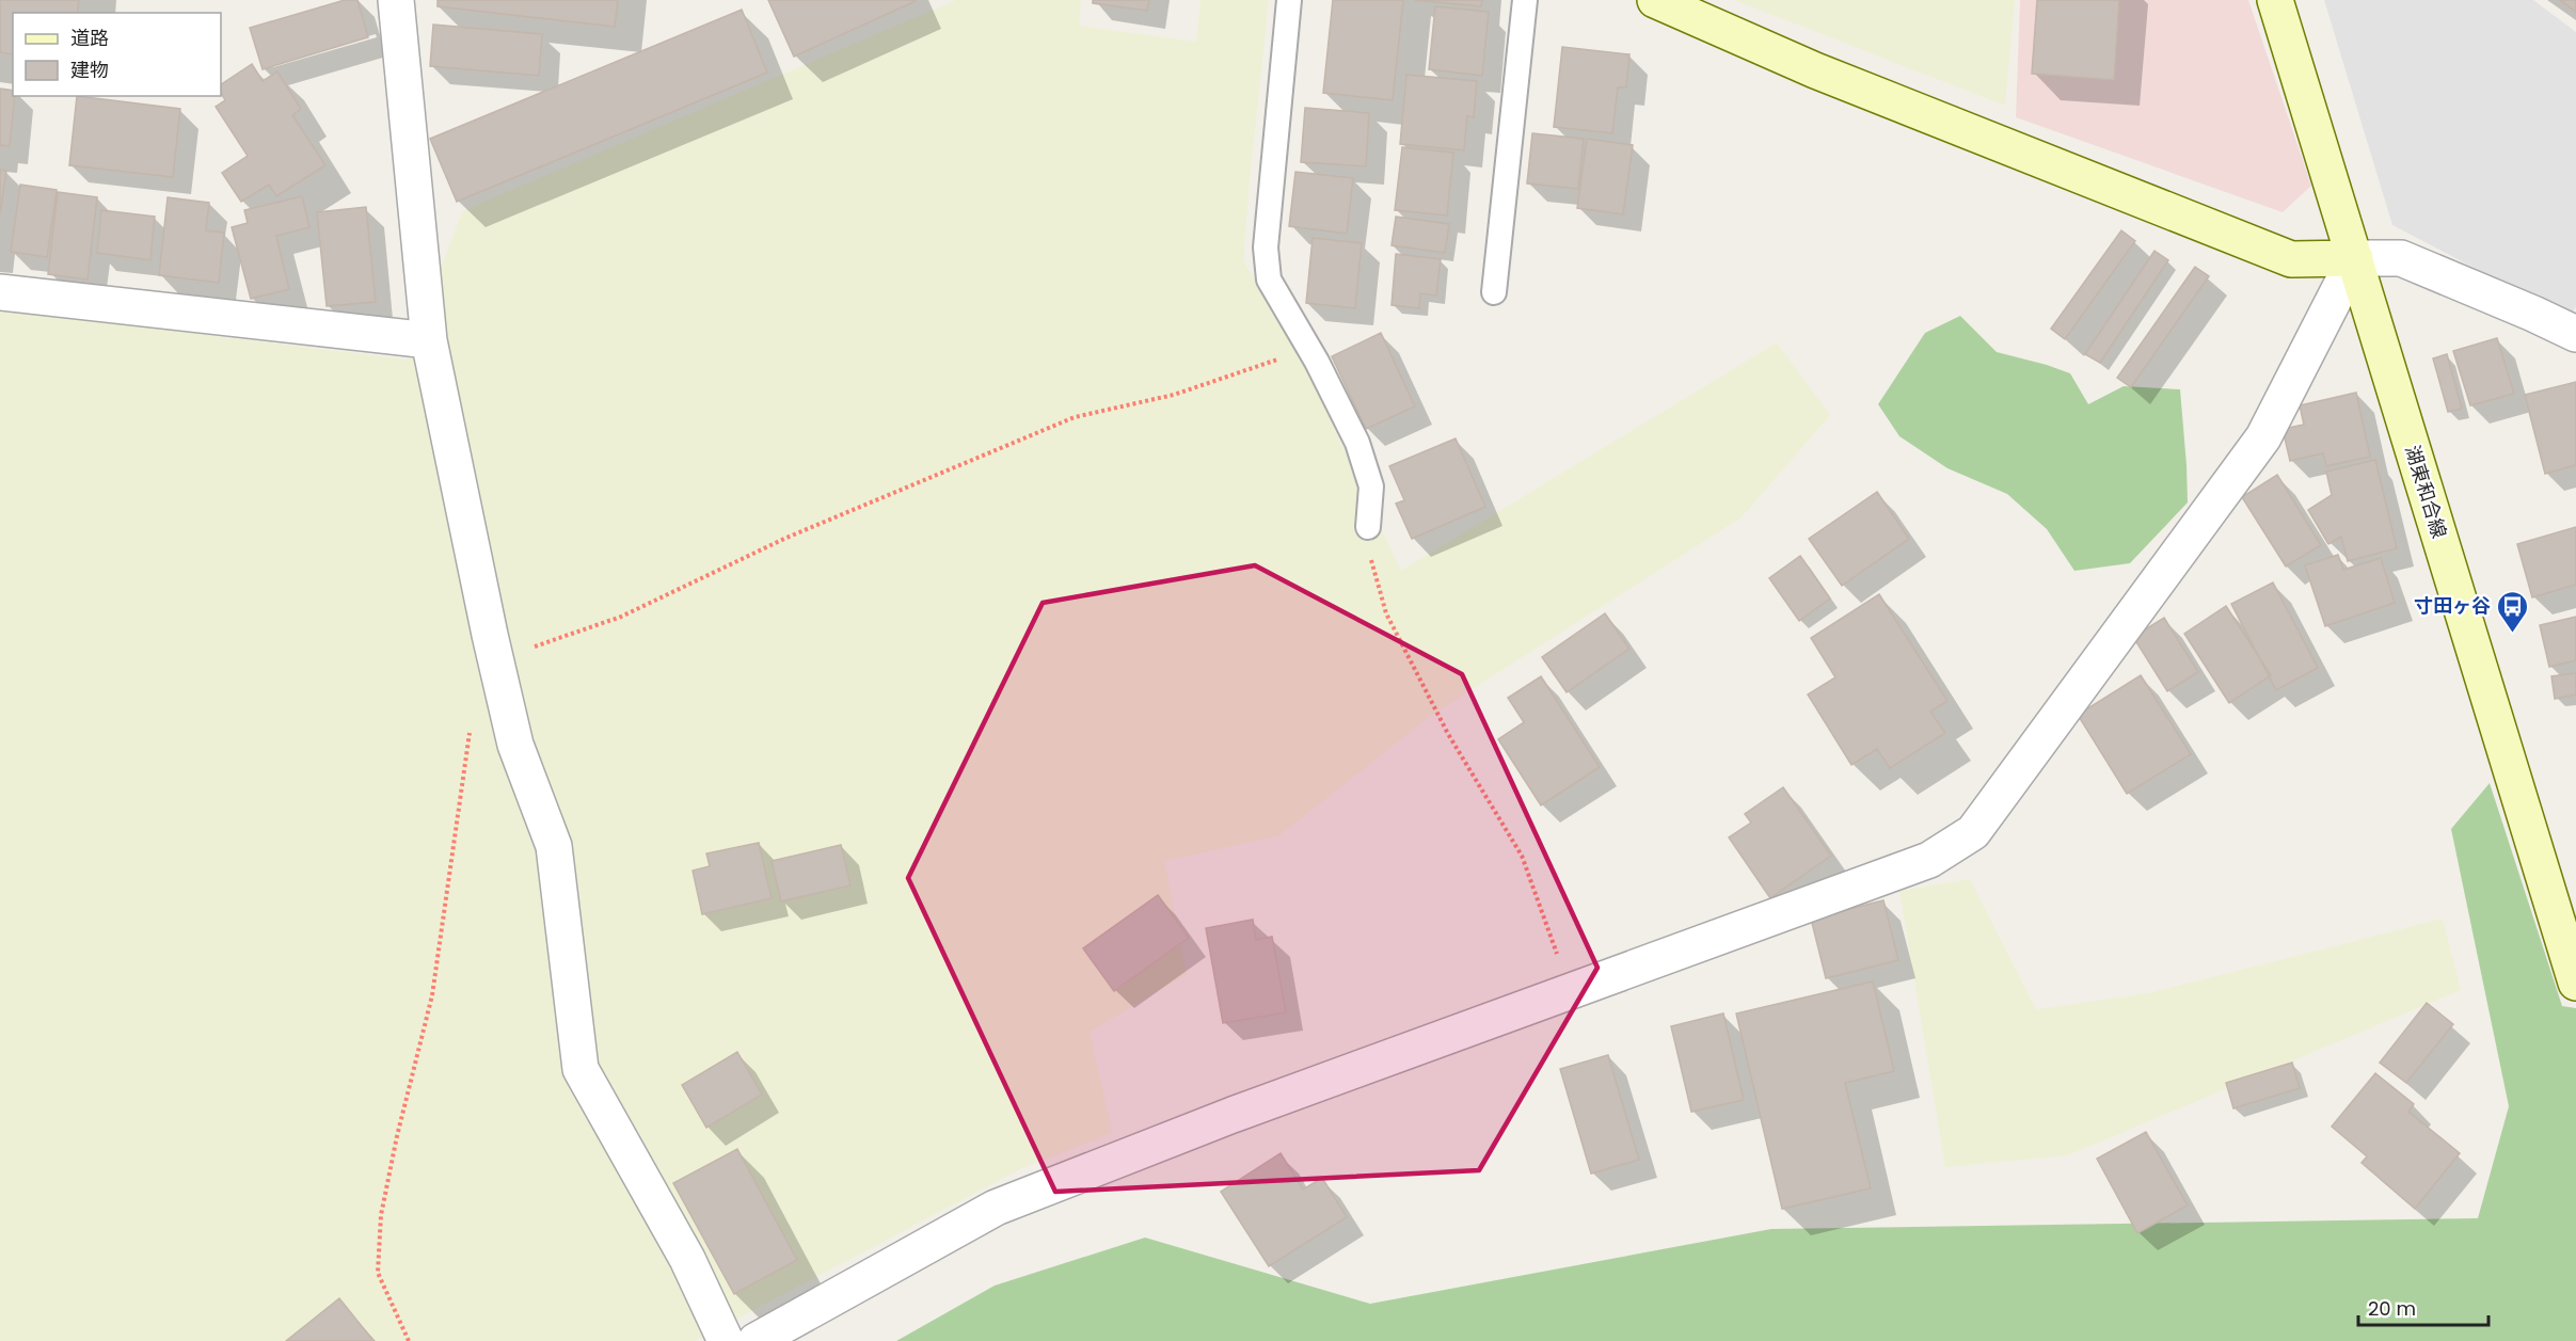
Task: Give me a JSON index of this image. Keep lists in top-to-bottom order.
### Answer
{
  "streets": {
    "main road": ["湖東和合線"]
  },
  "places": {
    "bus stop": ["寸田ヶ谷"]
  },
  "legend": ["道路", "建物"],
  "scale_bar": "20 m"
}
